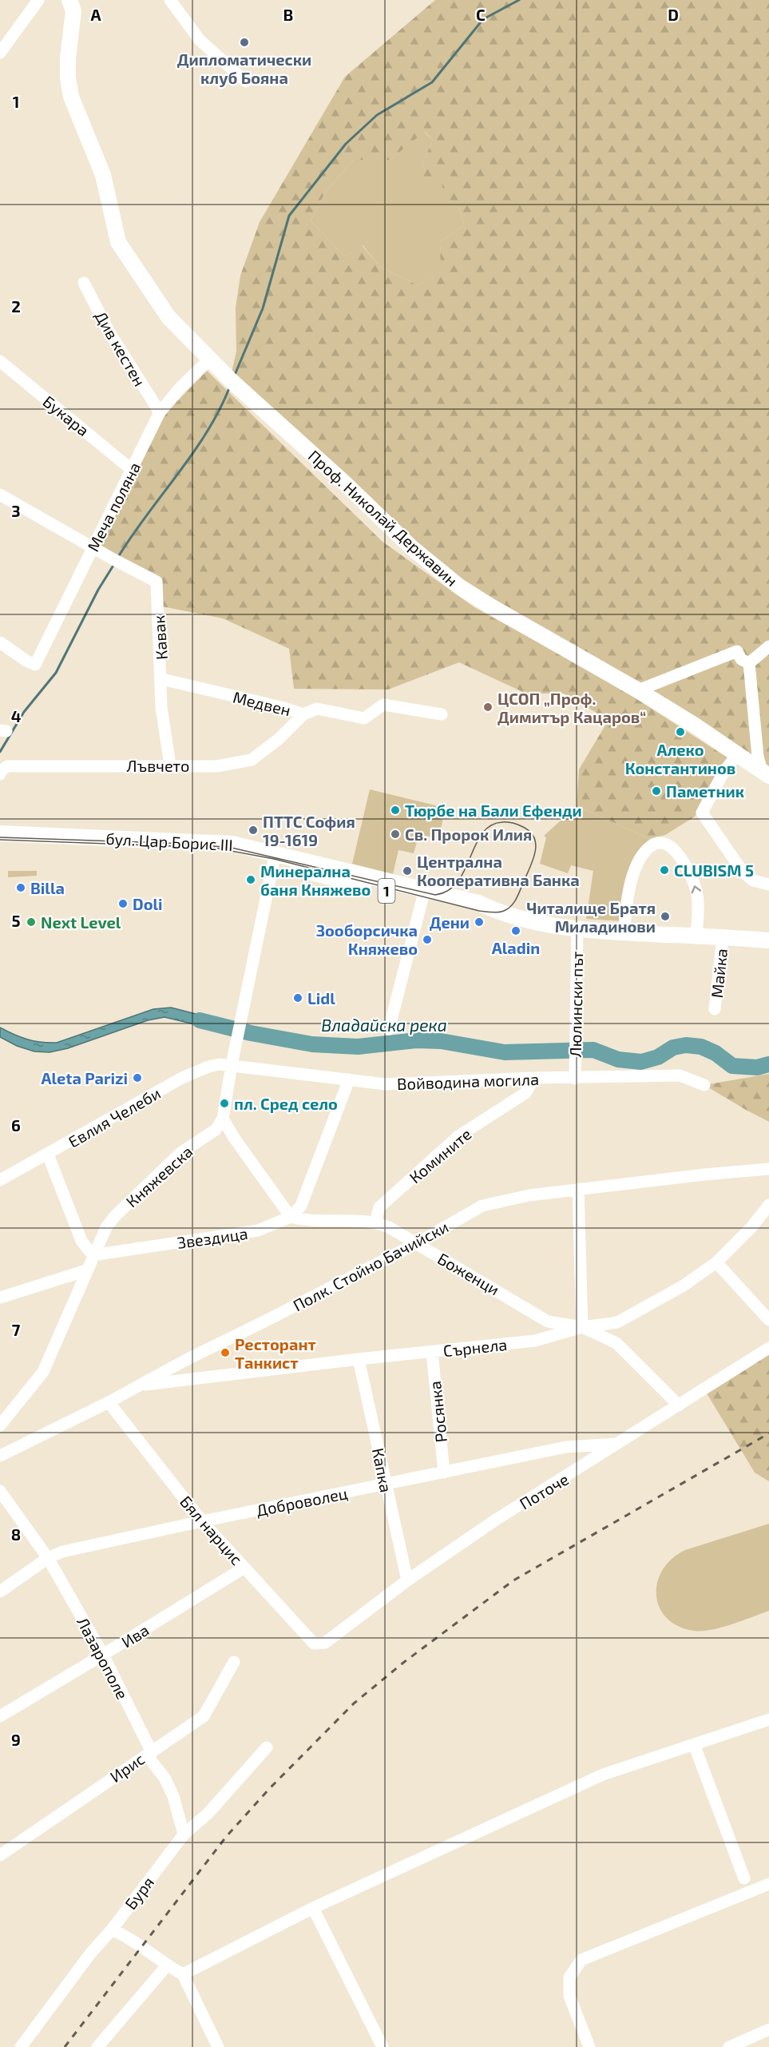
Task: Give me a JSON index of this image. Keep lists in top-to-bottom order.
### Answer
{
  "streets": {
    "main road": ["Проф. Николай Державин", "бул. Цар Борис III", "1"],
    "street": [
      "Див кестен",
      "Букара",
      "Меча поляна",
      "Кавак",
      "Медвен",
      "Лъвчето",
      "Майка",
      "Люлински път",
      "Войводина могила",
      "Евлия Челеби",
      "Комините",
      "Княжевска",
      "Звездица",
      "Полк. Стойно Бачийски",
      "Боженци",
      "Сърнела",
      "Росянка",
      "Капка",
      "Поточе",
      "Доброволец",
      "Бял нарцис",
      "Ива",
      "Лазарополе",
      "Ирис",
      "Буря"
    ]
  },
  "crossings": [
    ["Див кестен", "Меча поляна"],
    ["Букара", "Меча поляна"],
    ["Меча поляна", "Проф. Николай Державин"],
    ["Меча поляна", "Кавак"],
    ["Кавак", "Медвен"],
    ["Кавак", "Лъвчето"],
    ["Медвен", "Лъвчето"],
    ["бул. Цар Борис III", "Майка"],
    ["бул. Цар Борис III", "Люлински път"],
    ["Люлински път", "Войводина могила"],
    ["Войводина могила", "Евлия Челеби"],
    ["Войводина могила", "Комините"],
    ["Комините", "Боженци"],
    ["Княжевска", "Звездица"],
    ["Звездица", "Боженци"],
    ["Полк. Стойно Бачийски", "Боженци"],
    ["Полк. Стойно Бачийски", "Сърнела"],
    ["Полк. Стойно Бачийски", "Бял нарцис"],
    ["Боженци", "Сърнела"],
    ["Боженци", "Поточе"],
    ["Сърнела", "Росянка"],
    ["Сърнела", "Капка"],
    ["Росянка", "Доброволец"],
    ["Капка", "Поточе"],
    ["Капка", "Доброволец"],
    ["Поточе", "Доброволец"],
    ["Поточе", "Бял нарцис"],
    ["Доброволец", "Бял нарцис"],
    ["Доброволец", "Лазарополе"],
    ["Бял нарцис", "Ива"],
    ["Ива", "Лазарополе"],
    ["Лазарополе", "Ирис"],
    ["Лазарополе", "Буря"]
  ],
  "water": ["Владайска река"],
  "places": [
    "Дипломатически клуб Бояна",
    "ЦСОП „Проф. Димитър Кацаров“",
    "Алеко Константинов",
    "Паметник",
    "Тюрбе на Бали Ефенди",
    "ПТТС София 19-1619",
    "Св. Пророк Илия",
    "CLUBISM 5",
    "Централна Кооперативна Банка",
    "Минерална баня Княжево",
    "Billa",
    "Doli",
    "Читалище Братя Миладинови",
    "Next Level",
    "Дени",
    "Aladin",
    "Зооборсичка Княжево",
    "Lidl",
    "Aleta Parizi",
    "пл. Сред село",
    "Ресторант Танкист"
  ],
  "grid": {
    "columns": [
      "A",
      "B",
      "C",
      "D"
    ],
    "rows": [
      "1",
      "2",
      "3",
      "4",
      "5",
      "6",
      "7",
      "8",
      "9"
    ]
  }
}
